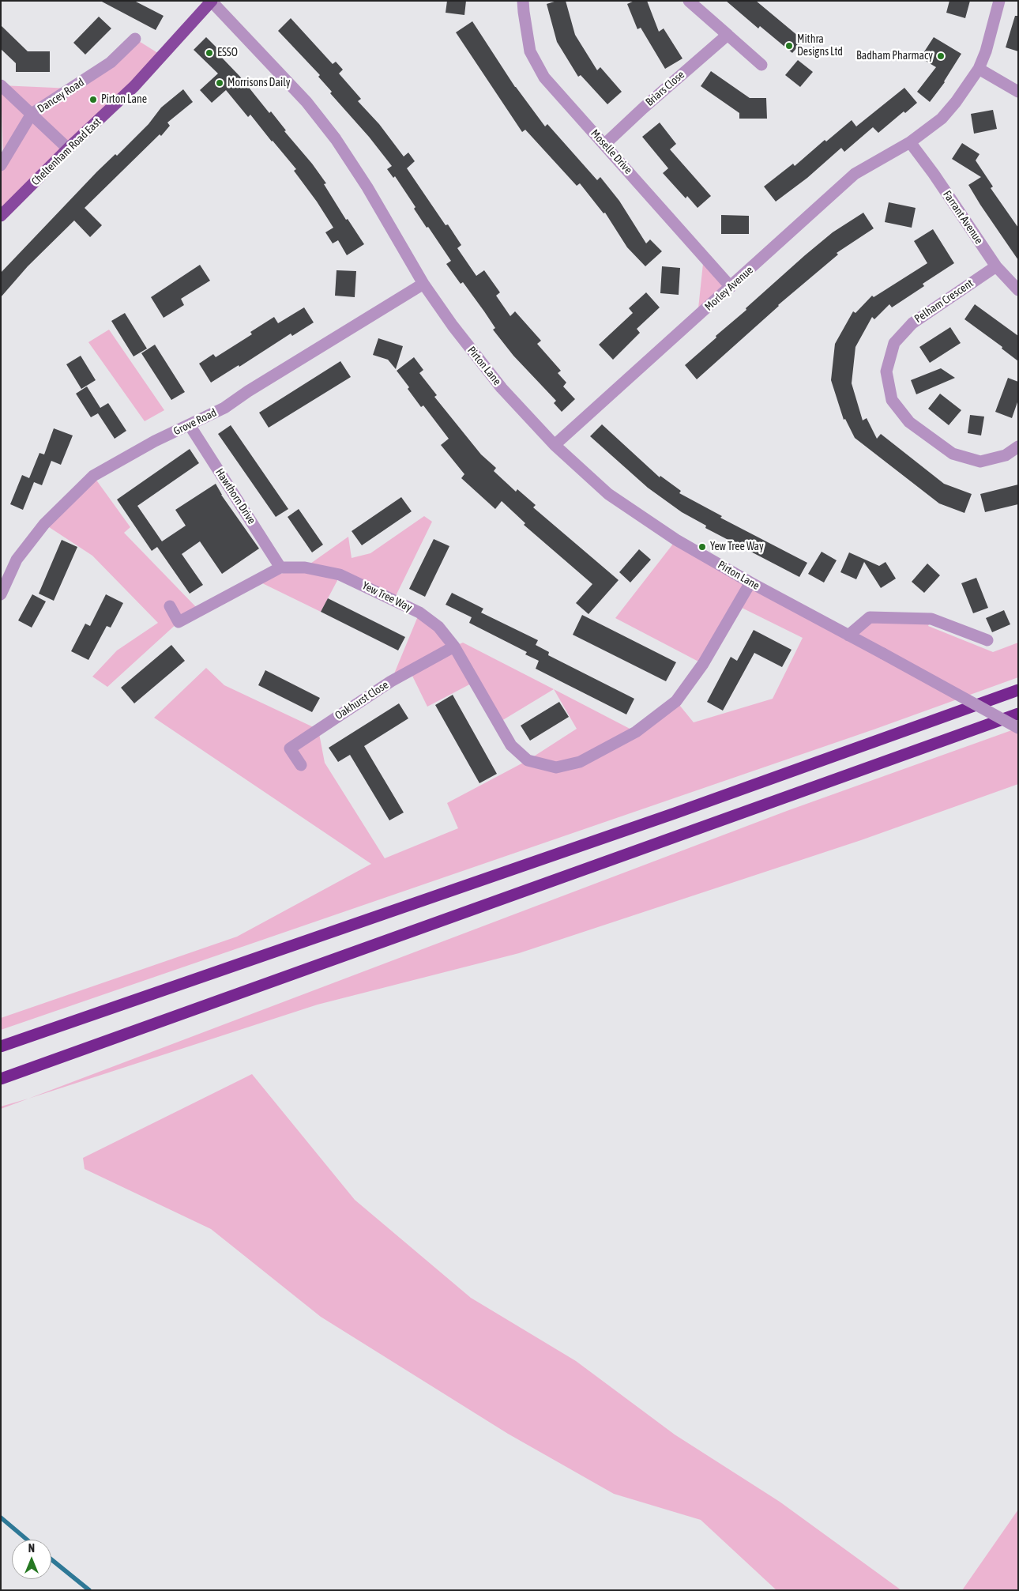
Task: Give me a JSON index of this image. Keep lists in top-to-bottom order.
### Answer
{
  "streets": {
    "main road": ["Cheltenham Road East"],
    "street": [
      "Briars Close",
      "Dancey Road",
      "Moselle Drive",
      "Farrant Avenue",
      "Morley Avenue",
      "Pelham Crescent",
      "Pirton Lane",
      "Grove Road",
      "Hawthorn Drive",
      "Yew Tree Way",
      "Oakhurst Close"
    ]
  },
  "crossings": [
    ["Briars Close", "Moselle Drive"],
    ["Cheltenham Road East", "Pirton Lane"],
    ["Moselle Drive", "Morley Avenue"],
    ["Farrant Avenue", "Morley Avenue"],
    ["Farrant Avenue", "Pelham Crescent"],
    ["Morley Avenue", "Pirton Lane"],
    ["Pirton Lane", "Grove Road"],
    ["Pirton Lane", "Yew Tree Way"],
    ["Grove Road", "Hawthorn Drive"],
    ["Hawthorn Drive", "Yew Tree Way"],
    ["Yew Tree Way", "Oakhurst Close"]
  ],
  "places": [
    "Mithra Designs Ltd",
    "ESSO",
    "Badham Pharmacy",
    "Morrisons Daily",
    "Pirton Lane",
    "Yew Tree Way"
  ],
  "north": "top"
}
